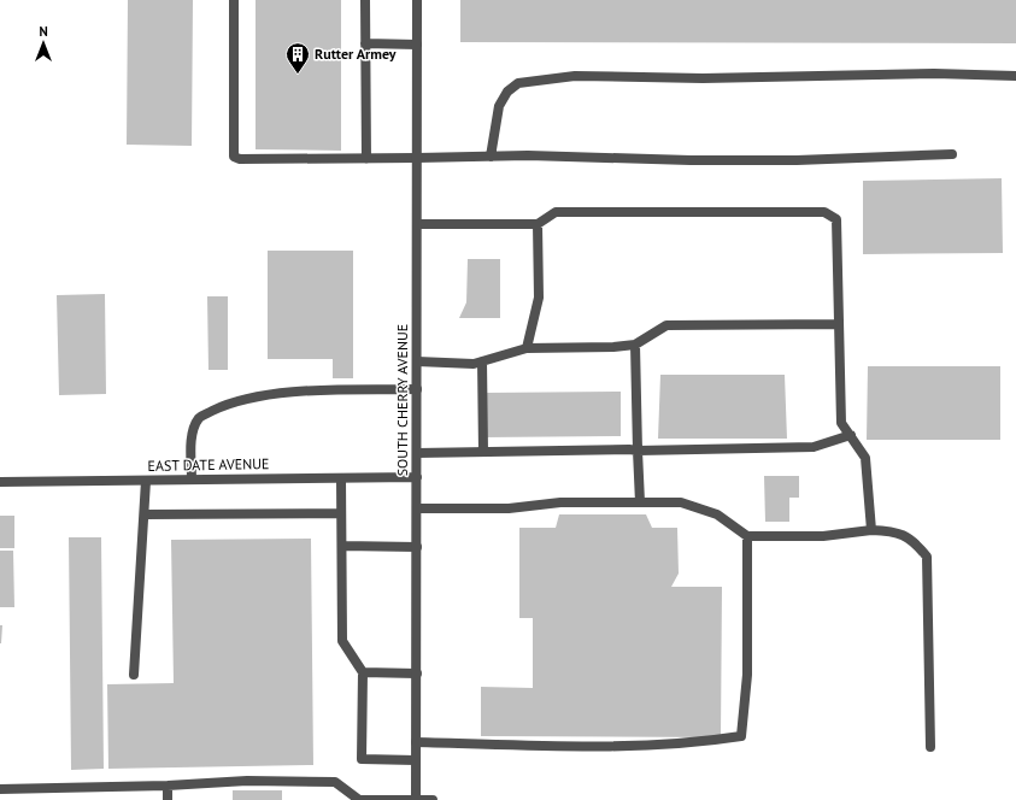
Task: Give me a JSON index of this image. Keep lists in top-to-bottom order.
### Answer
{
  "streets": {
    "street": ["SOUTH CHERRY AVENUE", "EAST DATE AVENUE"]
  },
  "crossings": [
    ["SOUTH CHERRY AVENUE", "EAST DATE AVENUE"]
  ],
  "places": {
    "building": ["Rutter Armey"]
  },
  "north": "top"
}
